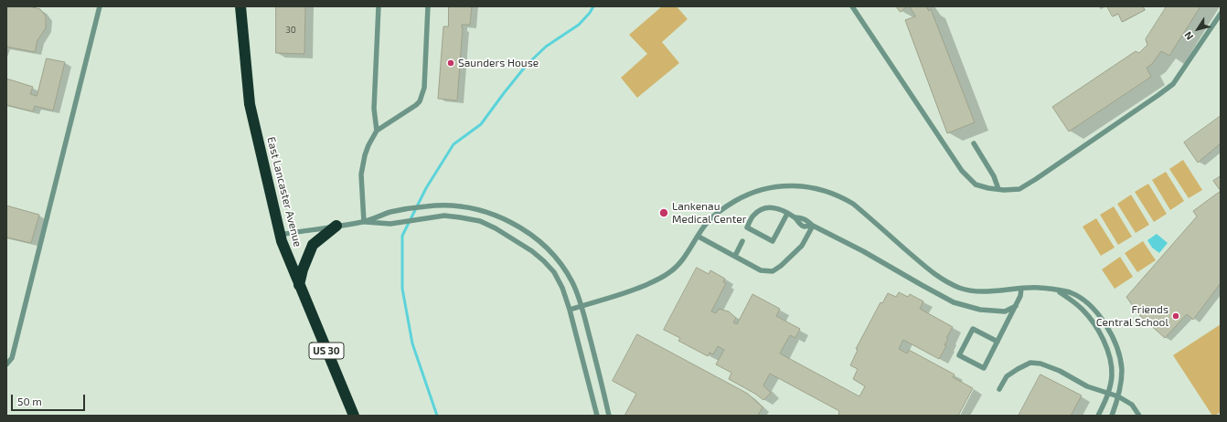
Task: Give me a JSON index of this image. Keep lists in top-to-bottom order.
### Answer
{
  "streets": {
    "highway": ["East Lancaster Avenue", "US 30"]
  },
  "places": ["Saunders House", "Lankenau Medical Center", "Friends Central School"],
  "house_numbers": ["30"],
  "scale_bar": "50 m",
  "north": "bottom left"
}
